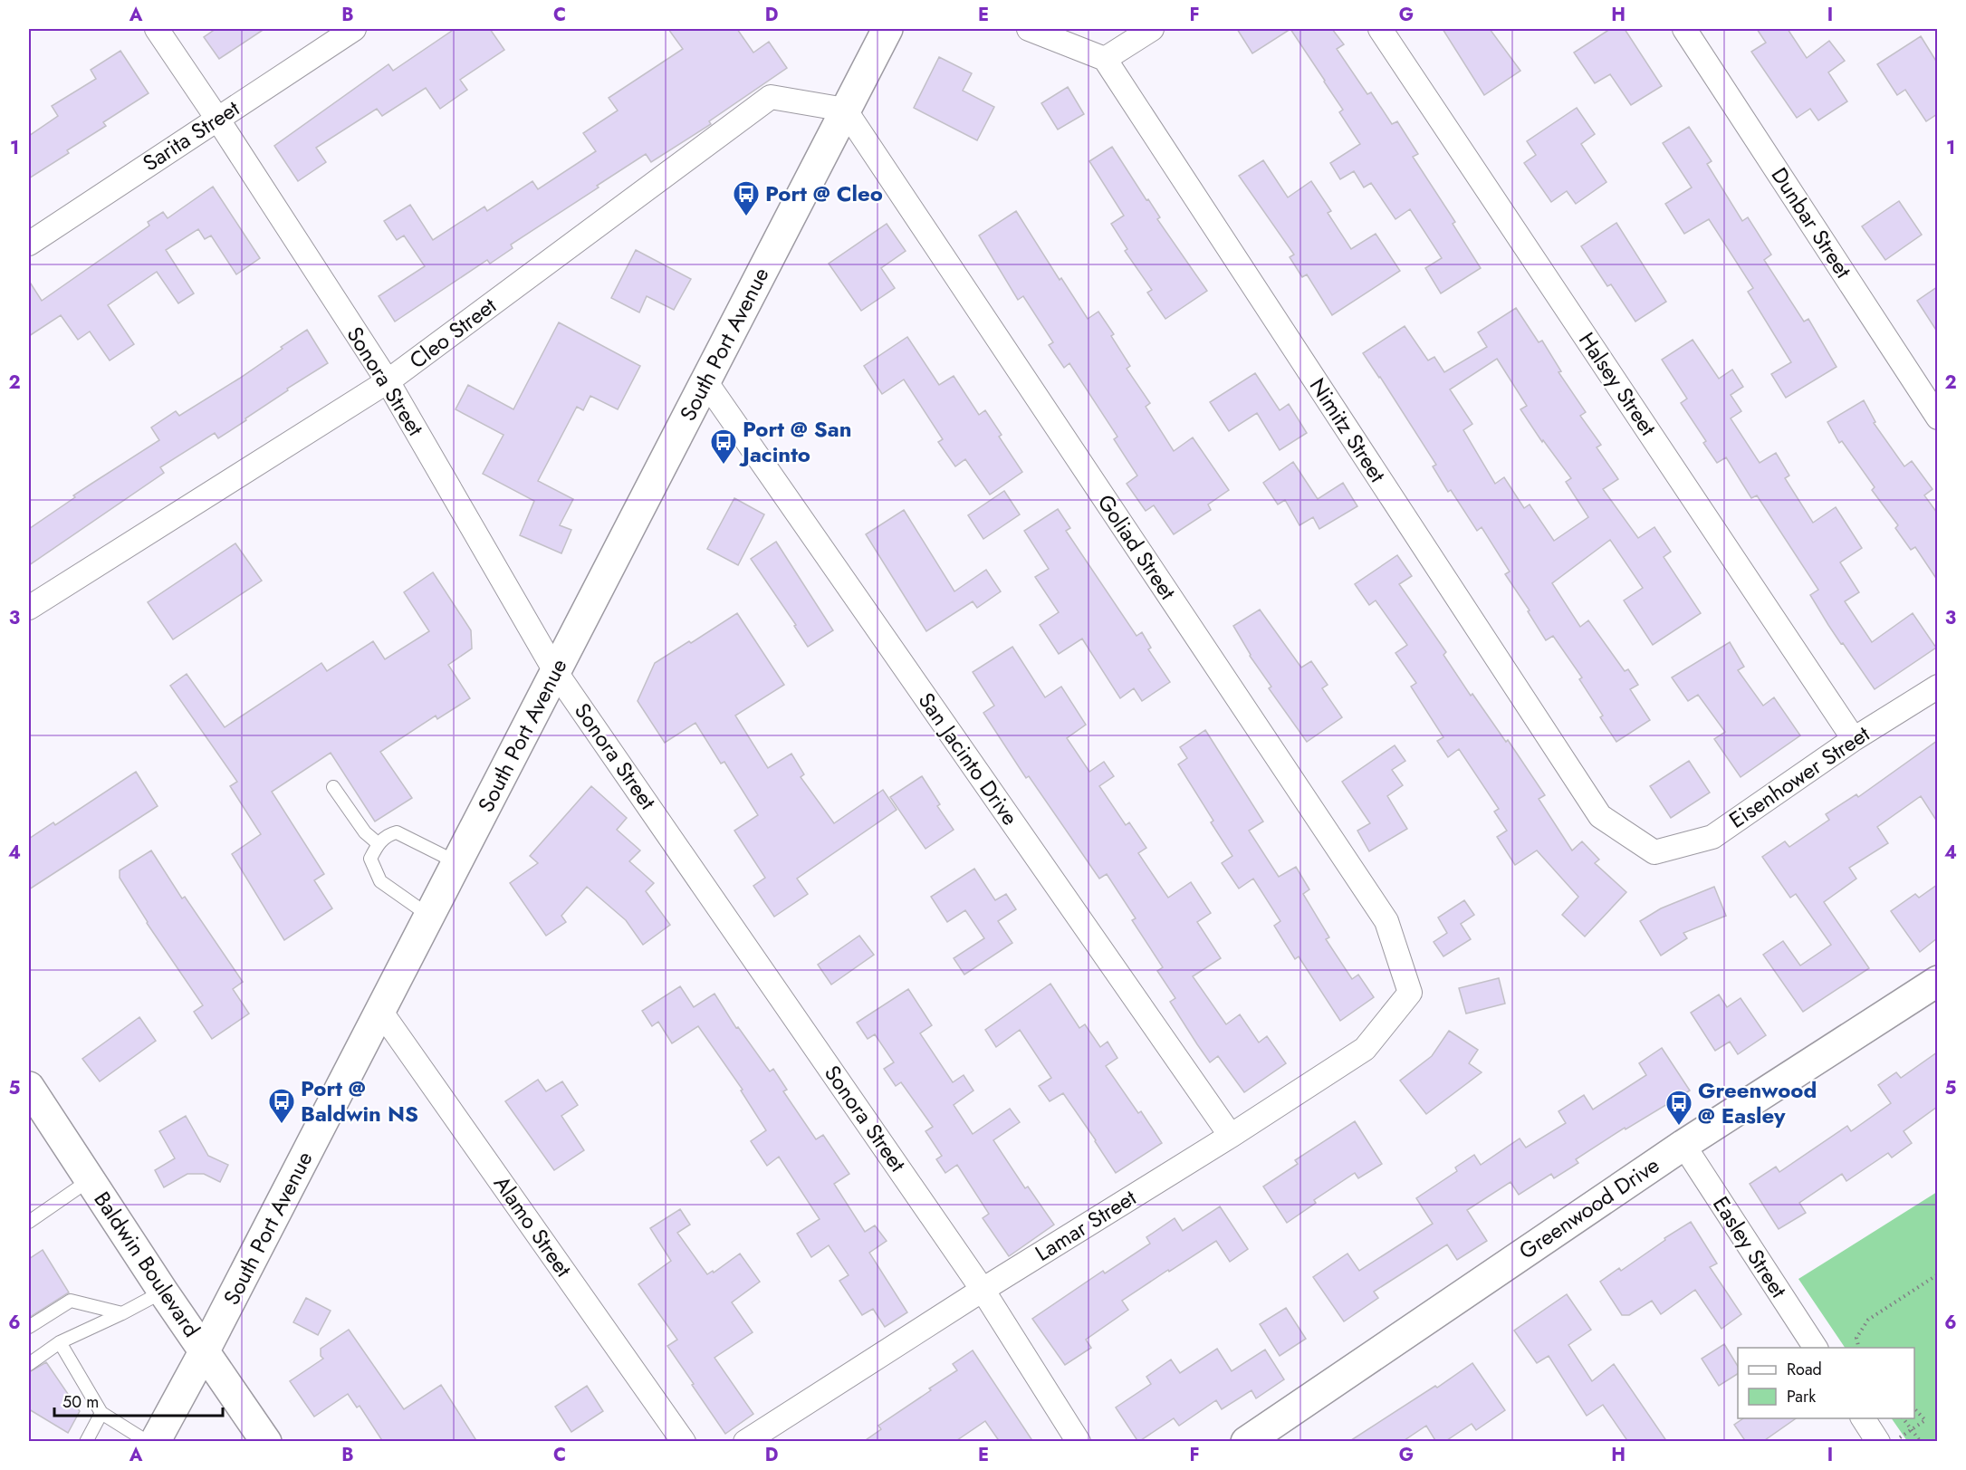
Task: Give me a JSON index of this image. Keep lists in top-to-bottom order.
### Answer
{
  "streets": {
    "main road": ["South Port Avenue", "Greenwood Drive", "Baldwin Boulevard"],
    "street": [
      "Sarita Street",
      "Dunbar Street",
      "Cleo Street",
      "Sonora Street",
      "Halsey Street",
      "Nimitz Street",
      "Goliad Street",
      "San Jacinto Drive",
      "Eisenhower Street",
      "Lamar Street",
      "Alamo Street",
      "Easley Street"
    ]
  },
  "crossings": [
    ["Sarita Street", "Sonora Street"],
    ["Cleo Street", "South Port Avenue"],
    ["Cleo Street", "Sonora Street"],
    ["Cleo Street", "Goliad Street"],
    ["South Port Avenue", "Sonora Street"],
    ["South Port Avenue", "Goliad Street"],
    ["South Port Avenue", "San Jacinto Drive"],
    ["South Port Avenue", "Alamo Street"],
    ["South Port Avenue", "Baldwin Boulevard"],
    ["Sonora Street", "Lamar Street"],
    ["Halsey Street", "Eisenhower Street"],
    ["Nimitz Street", "Eisenhower Street"],
    ["Goliad Street", "Lamar Street"],
    ["San Jacinto Drive", "Lamar Street"],
    ["Greenwood Drive", "Easley Street"]
  ],
  "places": {
    "bus stop": [
      "Port @ Cleo",
      "Port @ San Jacinto",
      "Port @ Baldwin NS",
      "Greenwood @ Easley"
    ]
  },
  "legend": ["Road", "Park"],
  "scale_bar": "50 m",
  "grid": {
    "columns": [
      "A",
      "B",
      "C",
      "D",
      "E",
      "F",
      "G",
      "H",
      "I"
    ],
    "rows": [
      "1",
      "2",
      "3",
      "4",
      "5",
      "6"
    ]
  }
}
